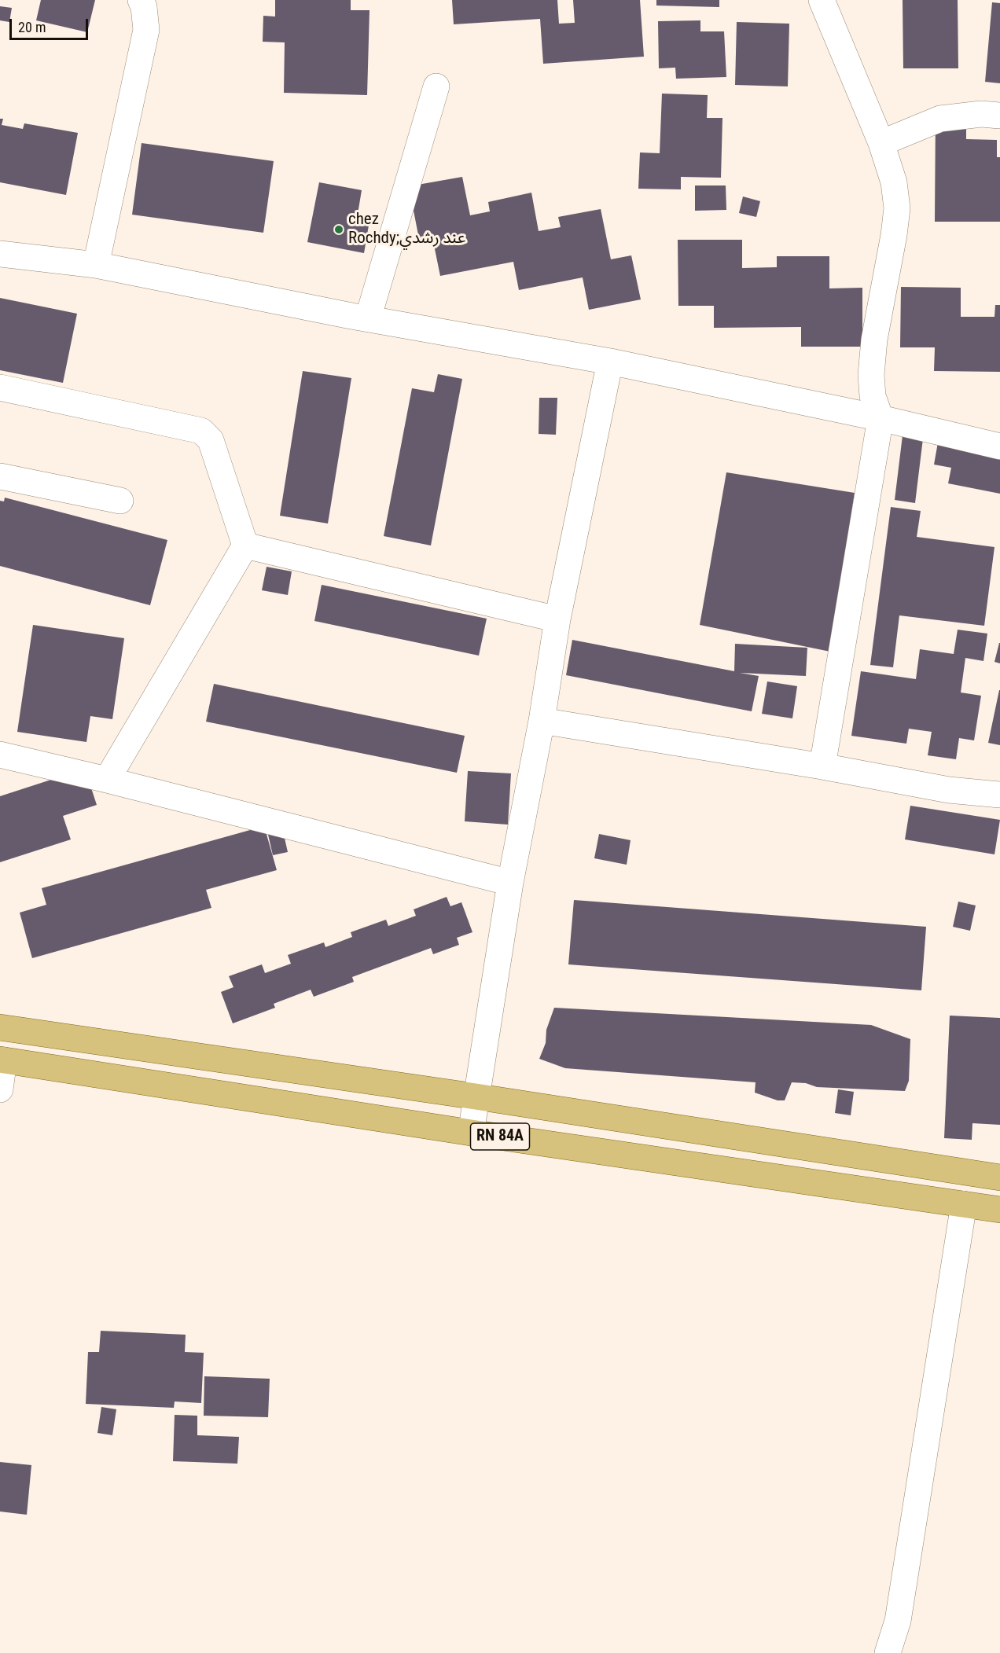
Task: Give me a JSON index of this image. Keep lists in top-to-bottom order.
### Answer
{
  "streets": {
    "main road": ["RN 84A"]
  },
  "places": ["chez Rochdy;عند رشدي"],
  "scale_bar": "20 m"
}
